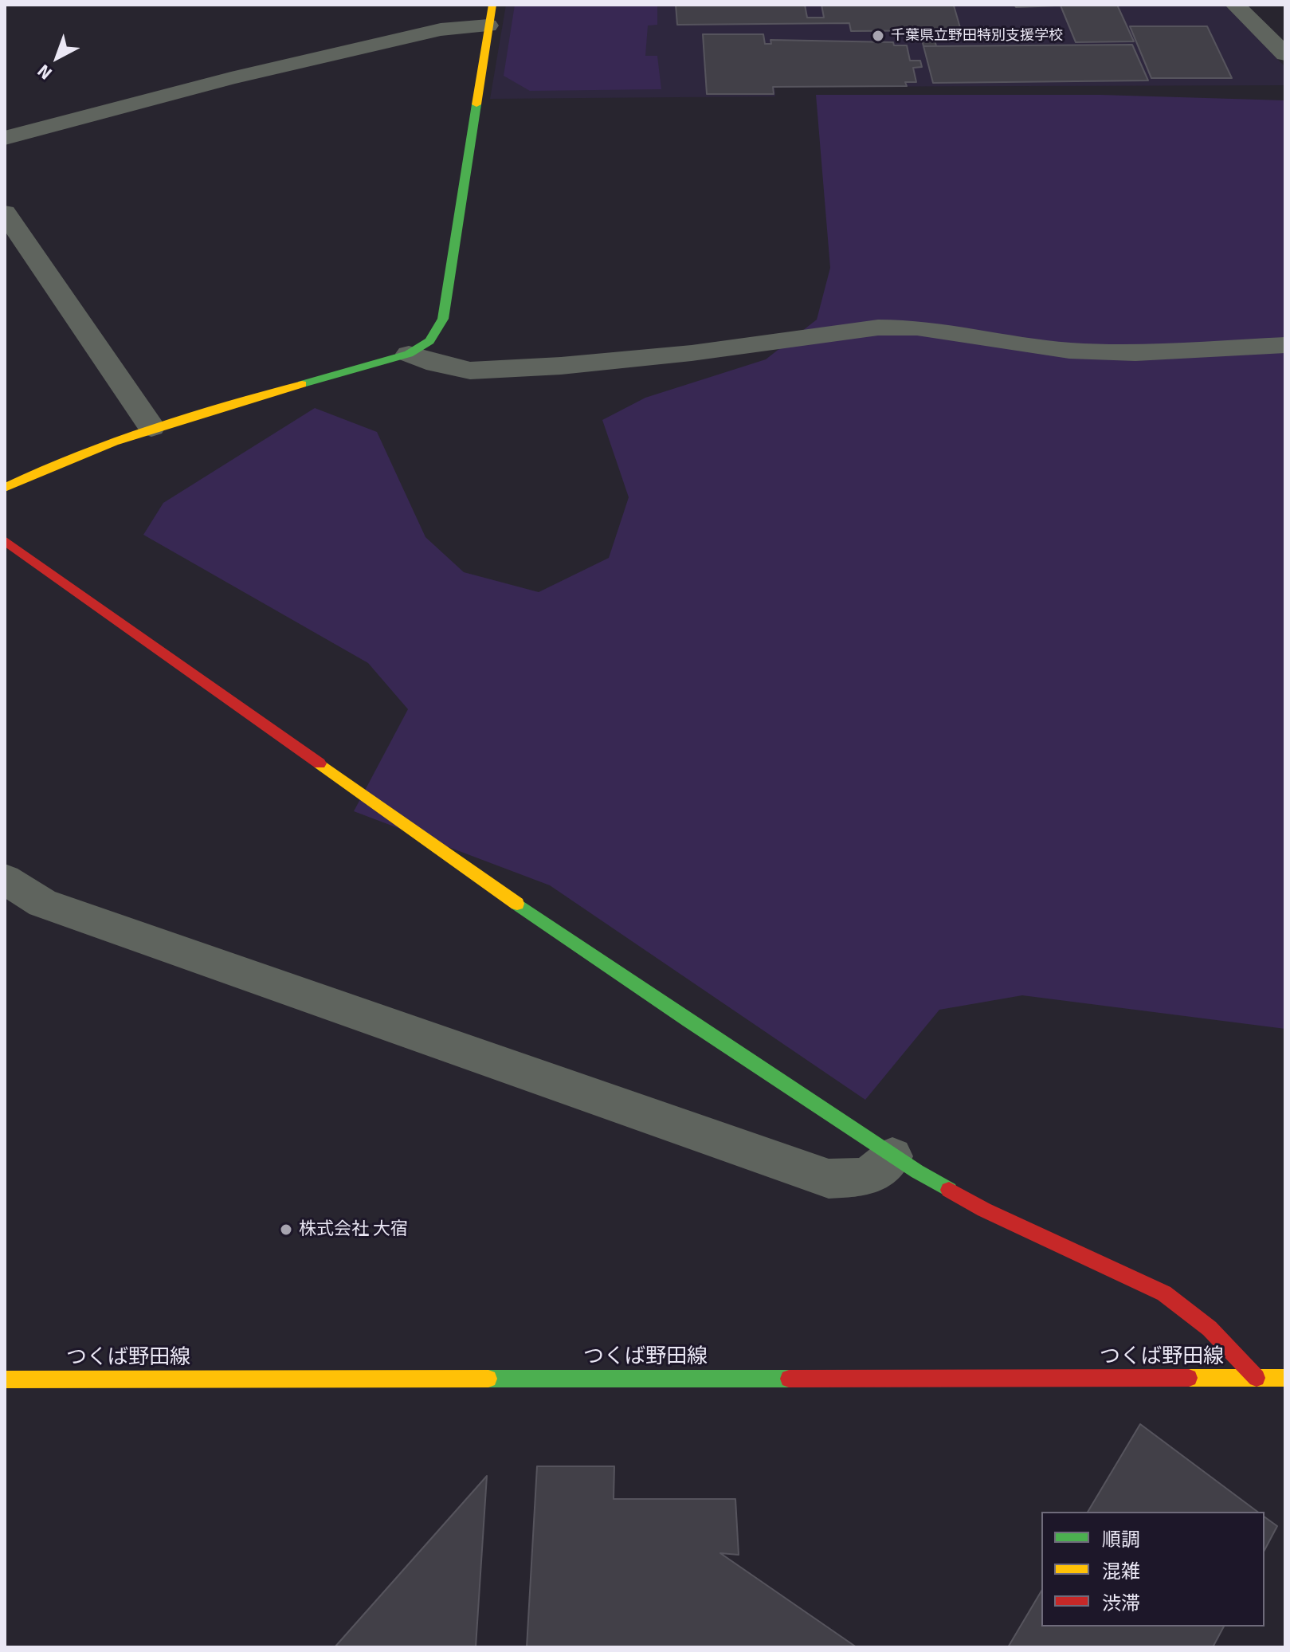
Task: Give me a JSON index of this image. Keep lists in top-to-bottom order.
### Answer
{
  "streets": {
    "street": ["つくば野田線"]
  },
  "places": ["千葉県立野田特別支援学校", "株式会社 大宿"],
  "legend": ["順調", "混雑", "渋滞"],
  "north": "bottom left"
}
